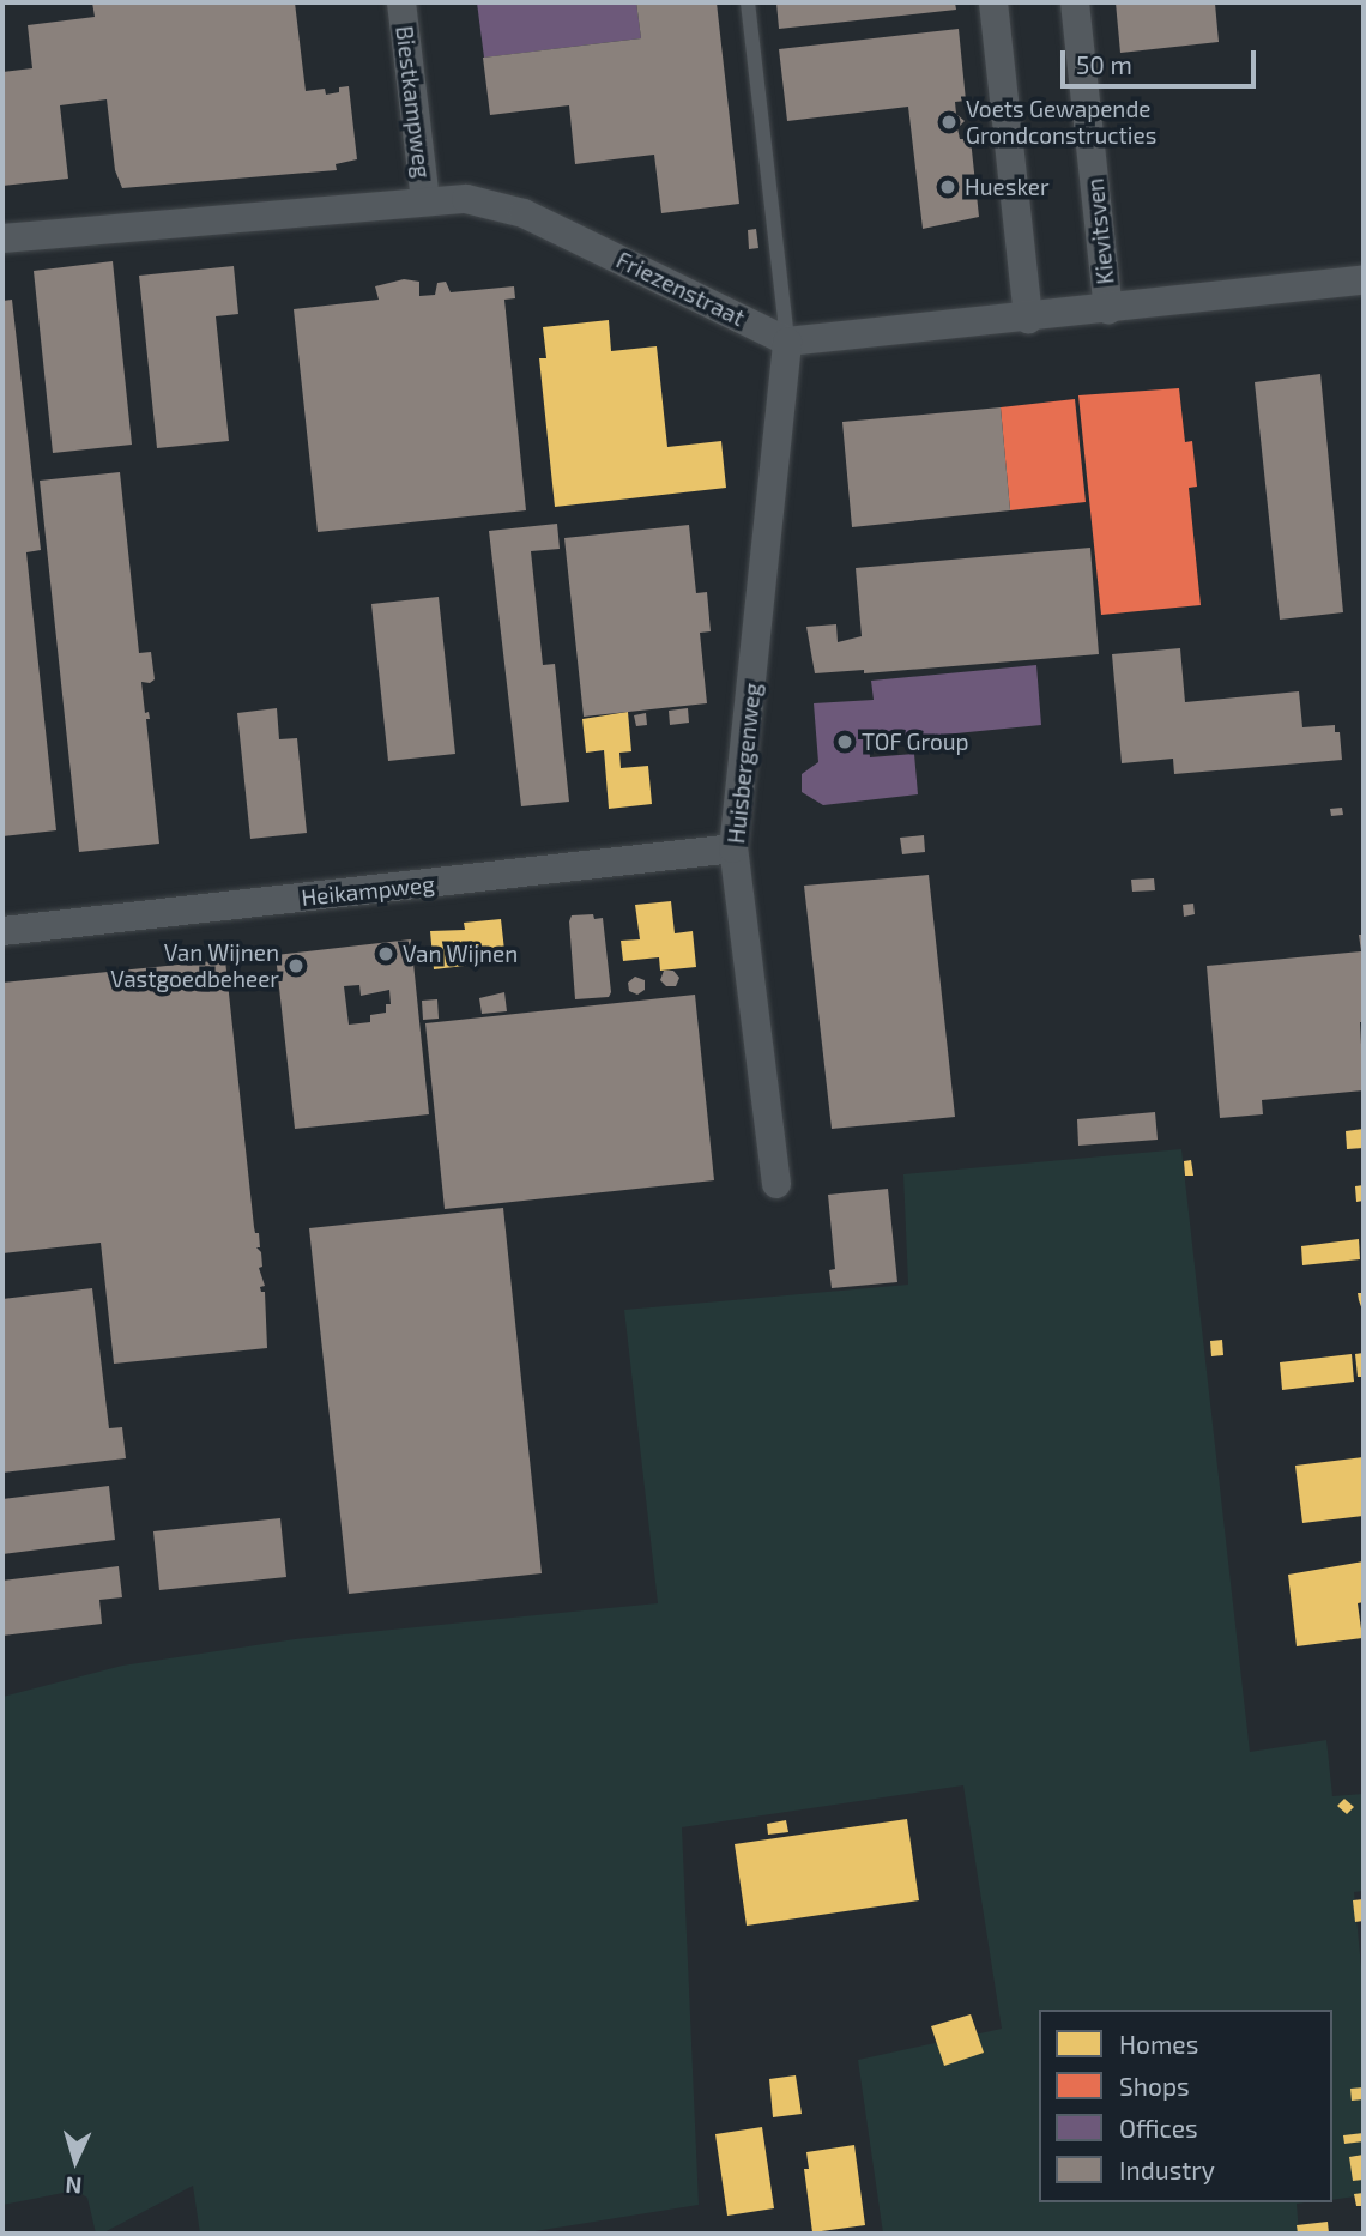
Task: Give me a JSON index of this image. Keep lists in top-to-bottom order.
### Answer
{
  "streets": {
    "street": [
      "Biestkampweg",
      "Kievitsven",
      "Friezenstraat",
      "Huisbergenweg",
      "Heikampweg"
    ]
  },
  "crossings": [
    ["Biestkampweg", "Friezenstraat"],
    ["Friezenstraat", "Huisbergenweg"],
    ["Huisbergenweg", "Heikampweg"]
  ],
  "places": [
    "Voets Gewapende Grondconstructies",
    "Huesker",
    "TOF Group",
    "Van Wijnen",
    "Van Wijnen Vastgoedbeheer"
  ],
  "legend": [
    "Homes",
    "Shops",
    "Offices",
    "Industry"
  ],
  "scale_bar": "50 m",
  "north": "bottom"
}
